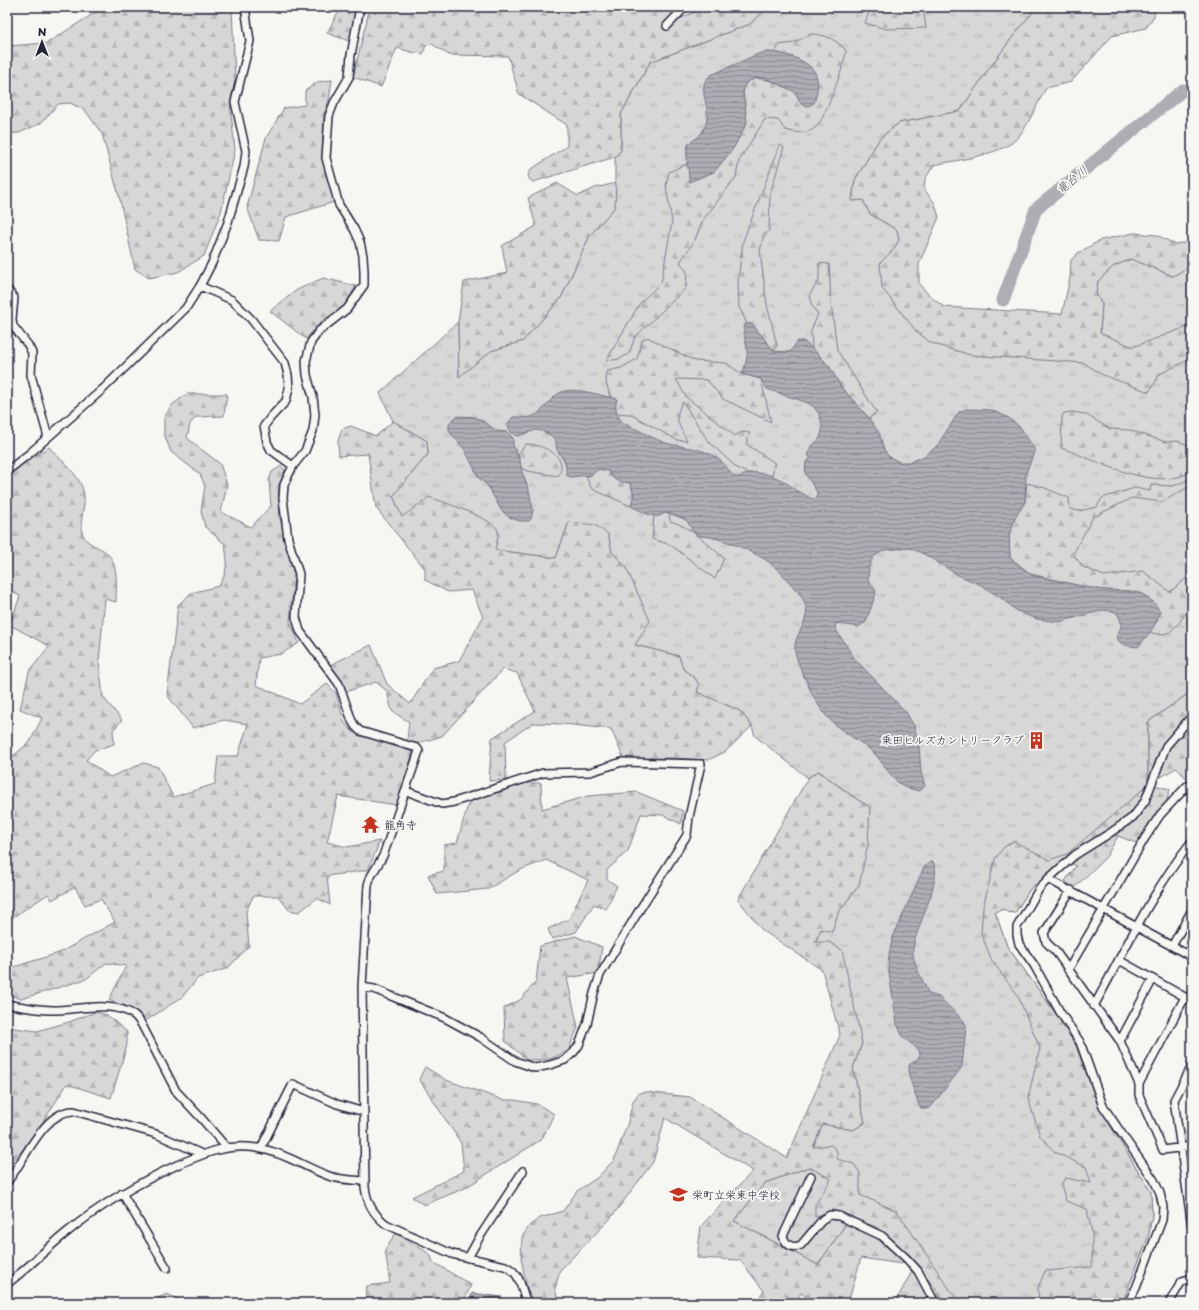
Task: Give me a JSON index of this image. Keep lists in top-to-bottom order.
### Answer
{
  "water": ["竜台川"],
  "places": {
    "building": ["乗田ヒルズカントリークラブ"],
    "temple": ["龍角寺"],
    "school or university": ["栄町立栄東中学校"]
  },
  "north": "top"
}
